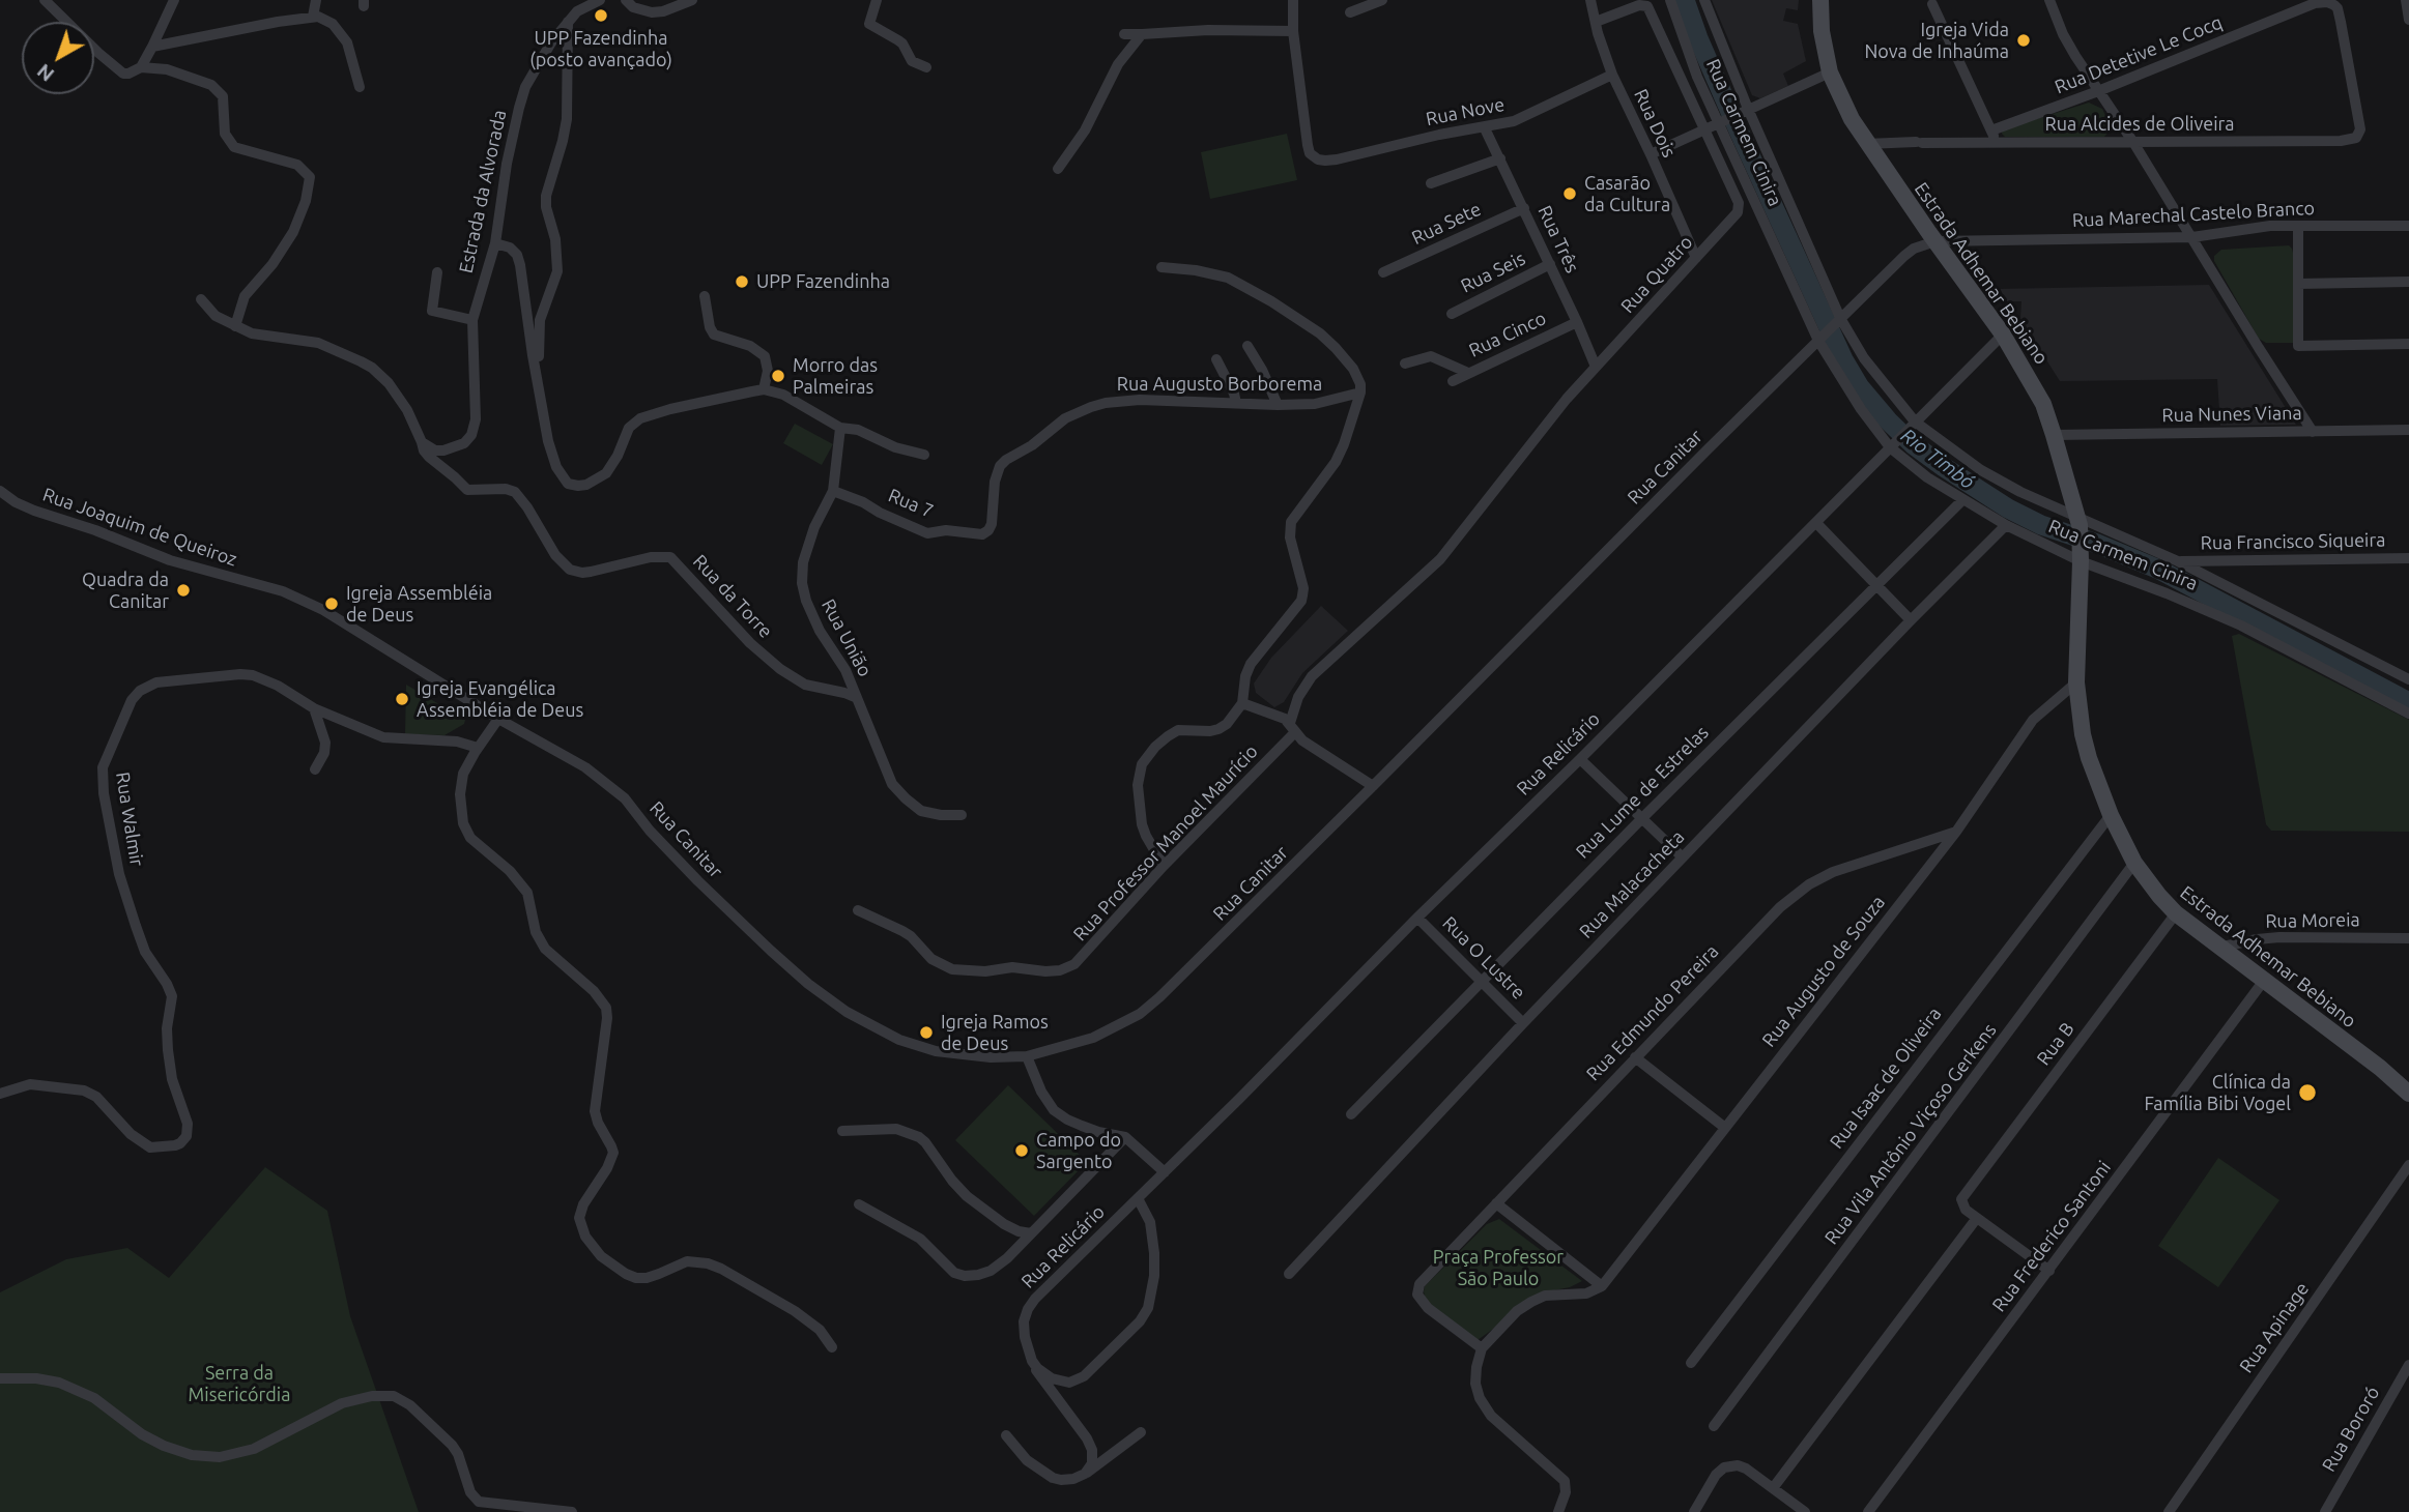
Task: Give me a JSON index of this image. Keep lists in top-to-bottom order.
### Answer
{
  "streets": {
    "main road": ["Estrada Adhemar Bebiano"],
    "street": [
      "Rua Detetive Le Cocq",
      "Rua Nove",
      "Rua Dois",
      "Rua Alcides de Oliveira",
      "Rua Carmem Cinira",
      "Estrada da Alvorada",
      "Rua Marechal Castelo Branco",
      "Rua Sete",
      "Rua Três",
      "Rua Seis",
      "Rua Quatro",
      "Rua Cinco",
      "Rua Augusto Borborema",
      "Rua Nunes Viana",
      "Rua Canitar",
      "Rua 7",
      "Rua Joaquim de Queiroz",
      "Rua Francisco Siqueira",
      "Rua da Torre",
      "Rua União",
      "Rua Relicário",
      "Rua Lume de Estrelas",
      "Rua Walmir",
      "Rua Professor Manoel Maurício",
      "Rua Malacacheta",
      "Rua Moreia",
      "Rua O Lustre",
      "Rua Augusto de Souza",
      "Rua Edmundo Pereira",
      "Rua B",
      "Rua Isaac de Oliveira",
      "Rua Vila Antônio Viçoso Gerkens",
      "Rua Frederico Santoni",
      "Rua Apinage",
      "Rua Bororó"
    ]
  },
  "crossings": [
    ["Rua Detetive Le Cocq", "Rua Alcides de Oliveira"],
    ["Rua Nove", "Rua Dois"],
    ["Rua Nove", "Rua Três"],
    ["Rua Dois", "Rua Quatro"],
    ["Rua Alcides de Oliveira", "Estrada Adhemar Bebiano"],
    ["Rua Carmem Cinira", "Estrada Adhemar Bebiano"],
    ["Rua Carmem Cinira", "Rua Canitar"],
    ["Rua Carmem Cinira", "Rua Francisco Siqueira"],
    ["Rua Carmem Cinira", "Rua Relicário"],
    ["Rua Carmem Cinira", "Rua Lume de Estrelas"],
    ["Rua Carmem Cinira", "Rua Malacacheta"],
    ["Estrada da Alvorada", "Rua da Torre"],
    ["Rua Marechal Castelo Branco", "Estrada Adhemar Bebiano"],
    ["Rua Marechal Castelo Branco", "Rua Canitar"],
    ["Rua Sete", "Rua Três"],
    ["Rua Três", "Rua Seis"],
    ["Rua Três", "Rua Quatro"],
    ["Rua Três", "Rua Cinco"],
    ["Rua Três", "Rua Professor Manoel Maurício"],
    ["Estrada Adhemar Bebiano", "Rua Nunes Viana"],
    ["Estrada Adhemar Bebiano", "Rua Canitar"],
    ["Estrada Adhemar Bebiano", "Rua Relicário"],
    ["Estrada Adhemar Bebiano", "Rua Moreia"],
    ["Estrada Adhemar Bebiano", "Rua Augusto de Souza"],
    ["Estrada Adhemar Bebiano", "Rua B"],
    ["Estrada Adhemar Bebiano", "Rua Isaac de Oliveira"],
    ["Estrada Adhemar Bebiano", "Rua Vila Antônio Viçoso Gerkens"],
    ["Estrada Adhemar Bebiano", "Rua Frederico Santoni"],
    ["Rua Quatro", "Rua Professor Manoel Maurício"],
    ["Rua Augusto Borborema", "Rua 7"],
    ["Rua Canitar", "Rua Joaquim de Queiroz"],
    ["Rua 7", "Rua União"],
    ["Rua da Torre", "Rua União"],
    ["Rua Relicário", "Rua O Lustre"],
    ["Rua Lume de Estrelas", "Rua O Lustre"],
    ["Rua Malacacheta", "Rua O Lustre"],
    ["Rua Augusto de Souza", "Rua Edmundo Pereira"]
  ],
  "water": ["Rio Timbó"],
  "parks": ["Praça Professor São Paulo", "Serra da Misericórdia"],
  "places": [
    "UPP Fazendinha (posto avançado)",
    "Igreja Vida Nova de Inhaúma",
    "Casarão da Cultura",
    "UPP Fazendinha",
    "Morro das Palmeiras",
    "Quadra da Canitar",
    "Igreja Assembléia de Deus",
    "Igreja Evangélica Assembléia de Deus",
    "Igreja Ramos de Deus",
    "Clínica da Família Bibi Vogel",
    "Campo do Sargento"
  ],
  "north": "bottom left"
}
